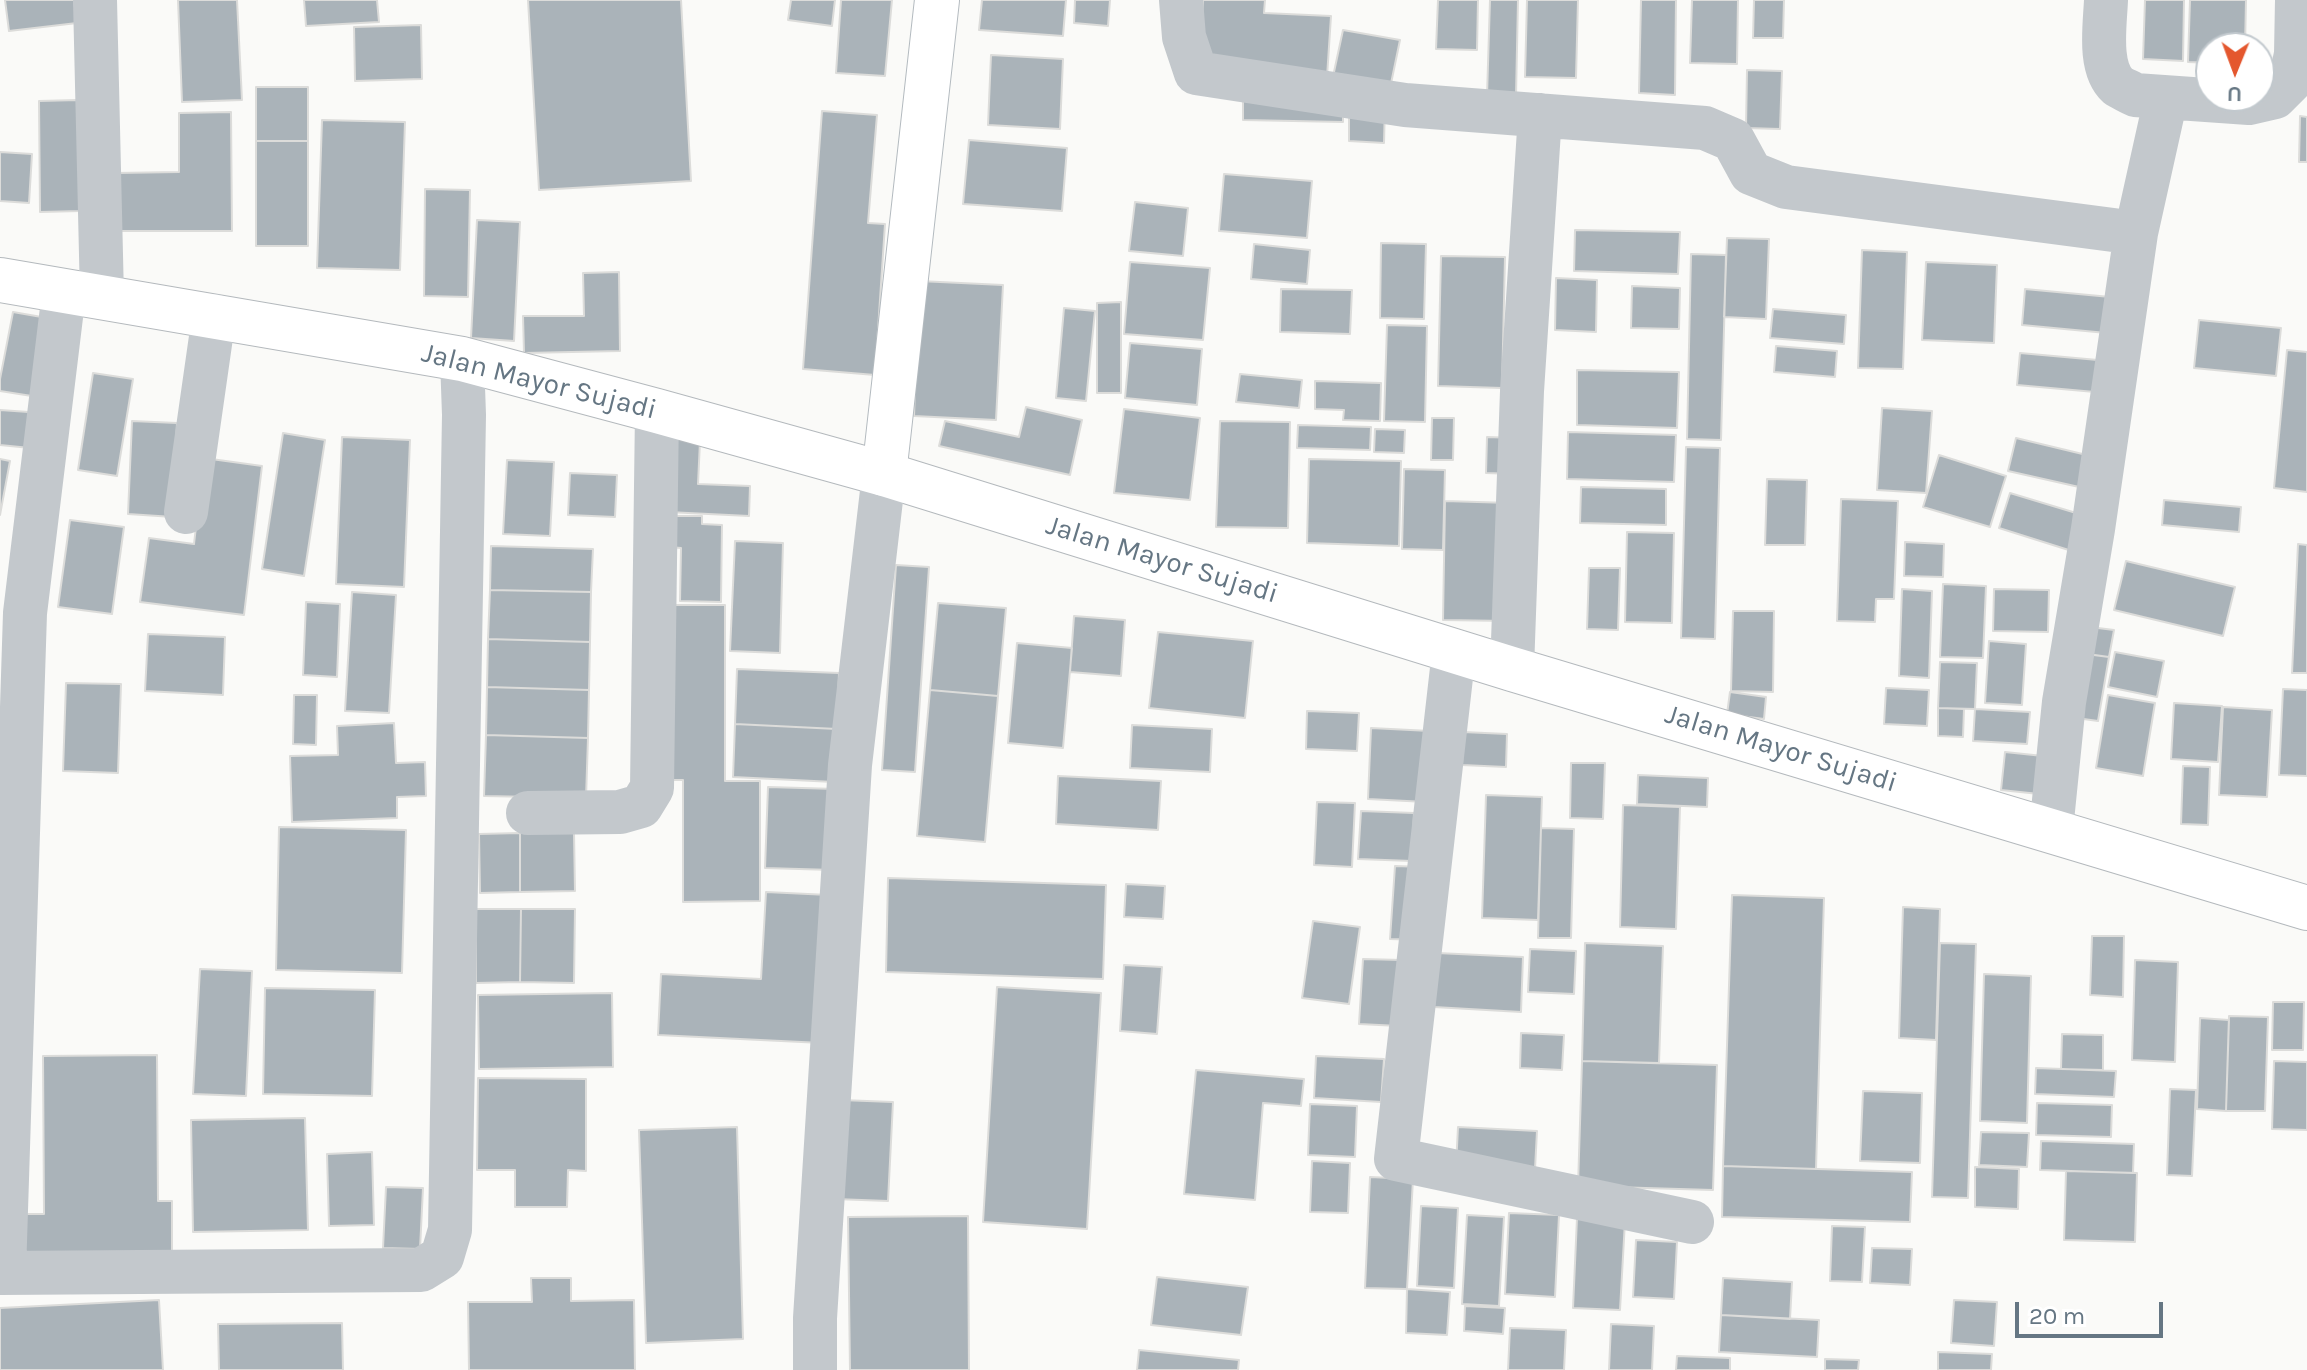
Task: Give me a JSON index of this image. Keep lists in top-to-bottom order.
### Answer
{
  "streets": {
    "main road": ["Jalan Mayor Sujadi"]
  },
  "scale_bar": "20 m",
  "north": "bottom"
}
